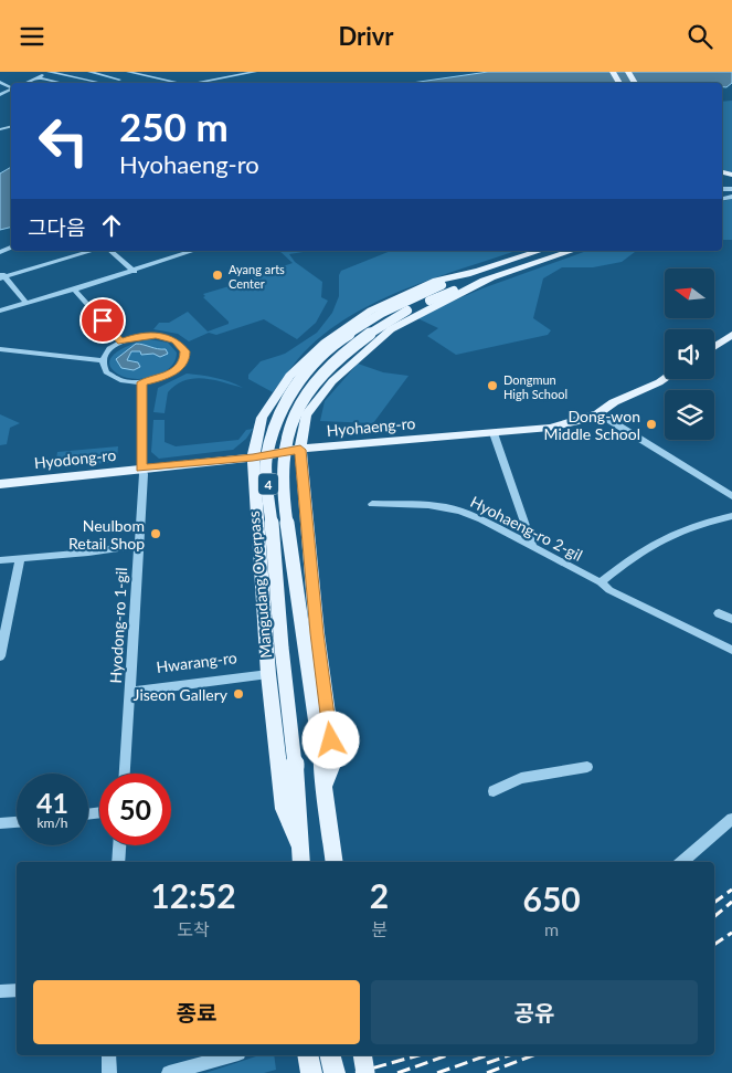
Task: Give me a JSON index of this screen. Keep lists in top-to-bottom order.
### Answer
{
  "streets": {
    "main road": [
      "Hyohaeng-ro",
      "Hyodong-ro",
      "4",
      "Mangudang Overpass"
    ],
    "street": ["Hyohaeng-ro 2-gil", "Hyodong-ro 1-gil", "Hwarang-ro"]
  },
  "crossings": [
    ["Hyohaeng-ro", "Hyodong-ro"],
    ["Hyodong-ro", "Hyodong-ro 1-gil"],
    ["4", "Mangudang Overpass"],
    ["Hyodong-ro 1-gil", "Hwarang-ro"]
  ],
  "places": [
    "Ayang arts Center",
    "Dongmun High School",
    "Dong-won Middle School",
    "Neulbom Retail Shop",
    "Jiseon Gallery"
  ],
  "north": "left",
  "page": {
    "header": "Drivr",
    "turn": ["250 m", "Hyohaeng-ro"],
    "then": "그다음",
    "speed": "41 km/h",
    "limit": "50",
    "eta": [
      "12:52",
      "도착",
      "2",
      "분",
      "650",
      "m"
    ],
    "buttons": ["종료", "공유"]
  }
}
